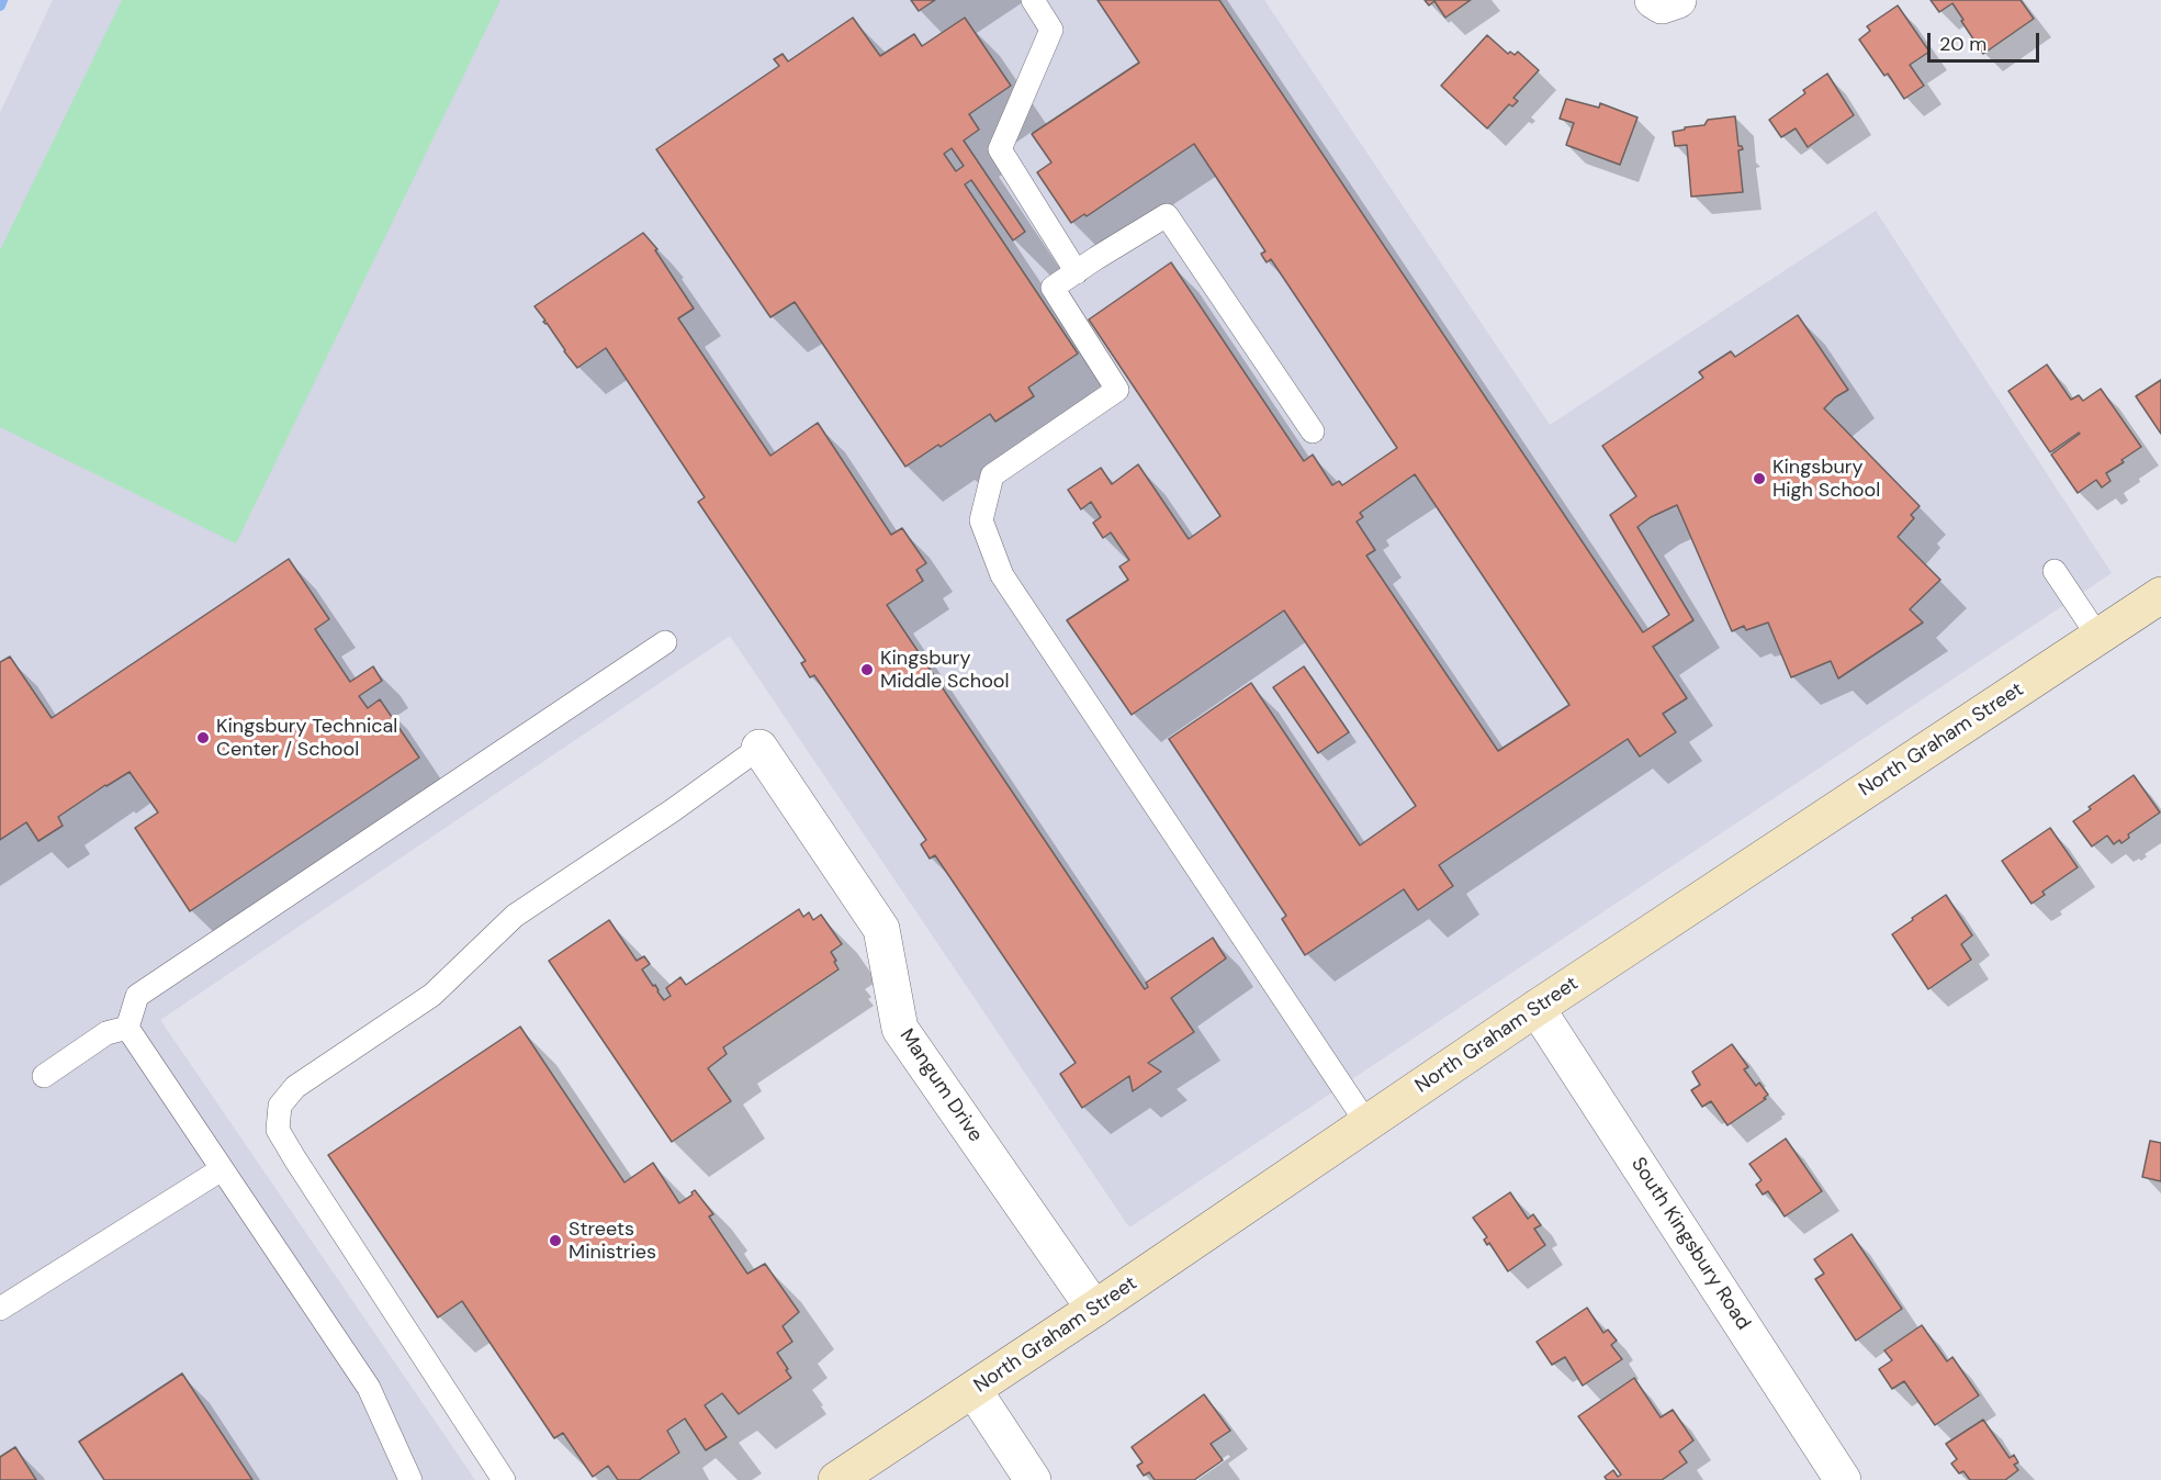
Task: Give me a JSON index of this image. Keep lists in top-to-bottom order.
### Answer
{
  "streets": {
    "main road": ["North Graham Street"],
    "street": ["Mangum Drive", "South Kingsbury Road"]
  },
  "crossings": [
    ["North Graham Street", "Mangum Drive"],
    ["North Graham Street", "South Kingsbury Road"]
  ],
  "places": [
    "Kingsbury High School",
    "Kingsbury Middle School",
    "Kingsbury Technical Center / School",
    "Streets Ministries"
  ],
  "scale_bar": "20 m"
}
